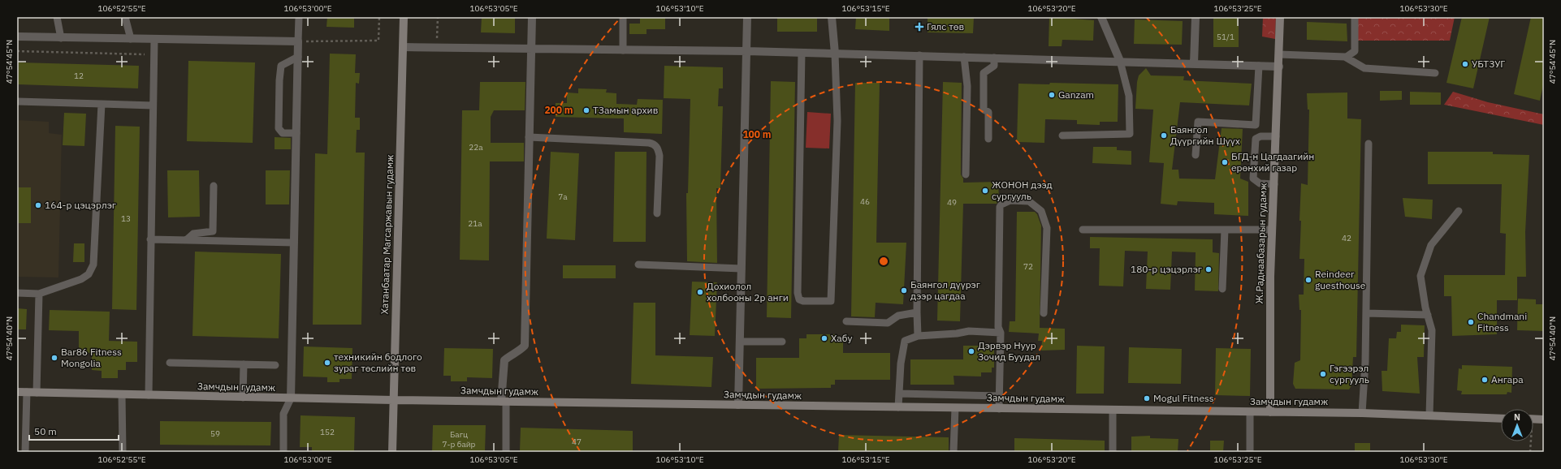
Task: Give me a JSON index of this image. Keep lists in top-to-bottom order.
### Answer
{
  "streets": {
    "street": ["Хатанбаатар Магсаржавын гудамж", "Ж.Раднаабазарын гудамж", "Замчдын гудамж"]
  },
  "crossings": [
    ["Хатанбаатар Магсаржавын гудамж", "Замчдын гудамж"],
    ["Ж.Раднаабазарын гудамж", "Замчдын гудамж"]
  ],
  "places": {
    "health": ["Гялс төв"],
    "other": [
      "УБТЗУГ",
      "Ganzam",
      "ТЗамын архив",
      "Баянгол Дүүргийн Шүүх",
      "БГД-н Цагдаагийн ерөнхий газар",
      "ЖОНОН дээд сургууль",
      "164-р цэцэрлэг",
      "180-р цэцэрлэг",
      "Reindeer guesthouse",
      "Баянгол дүүрэг дээр цагдаа",
      "Дохиолол холбооны 2р анги",
      "Chandmani Fitness",
      "Хабу",
      "Дэрвэр Нуур Зочид Буудал",
      "Bar86 Fitness Mongolia",
      "техникийн бодлого зураг төслийн төв",
      "Гэгээрэл сургууль",
      "Ангара",
      "Mogul Fitness"
    ]
  },
  "house_numbers": [
    "51/1",
    "12",
    "22а",
    "7а",
    "46",
    "49",
    "13",
    "21а",
    "42",
    "72",
    "152",
    "59",
    "Багц 7-р байр",
    "47"
  ],
  "scale_bar": "50 m",
  "north": "top",
  "coordinates": [
    "106°52'55\"E",
    "106°53'00\"E",
    "106°53'05\"E",
    "106°53'10\"E",
    "106°53'15\"E",
    "106°53'20\"E",
    "106°53'25\"E",
    "106°53'30\"E",
    "47°54'45\"N",
    "47°54'40\"N"
  ],
  "rings": ["200 m", "100 m"]
}
